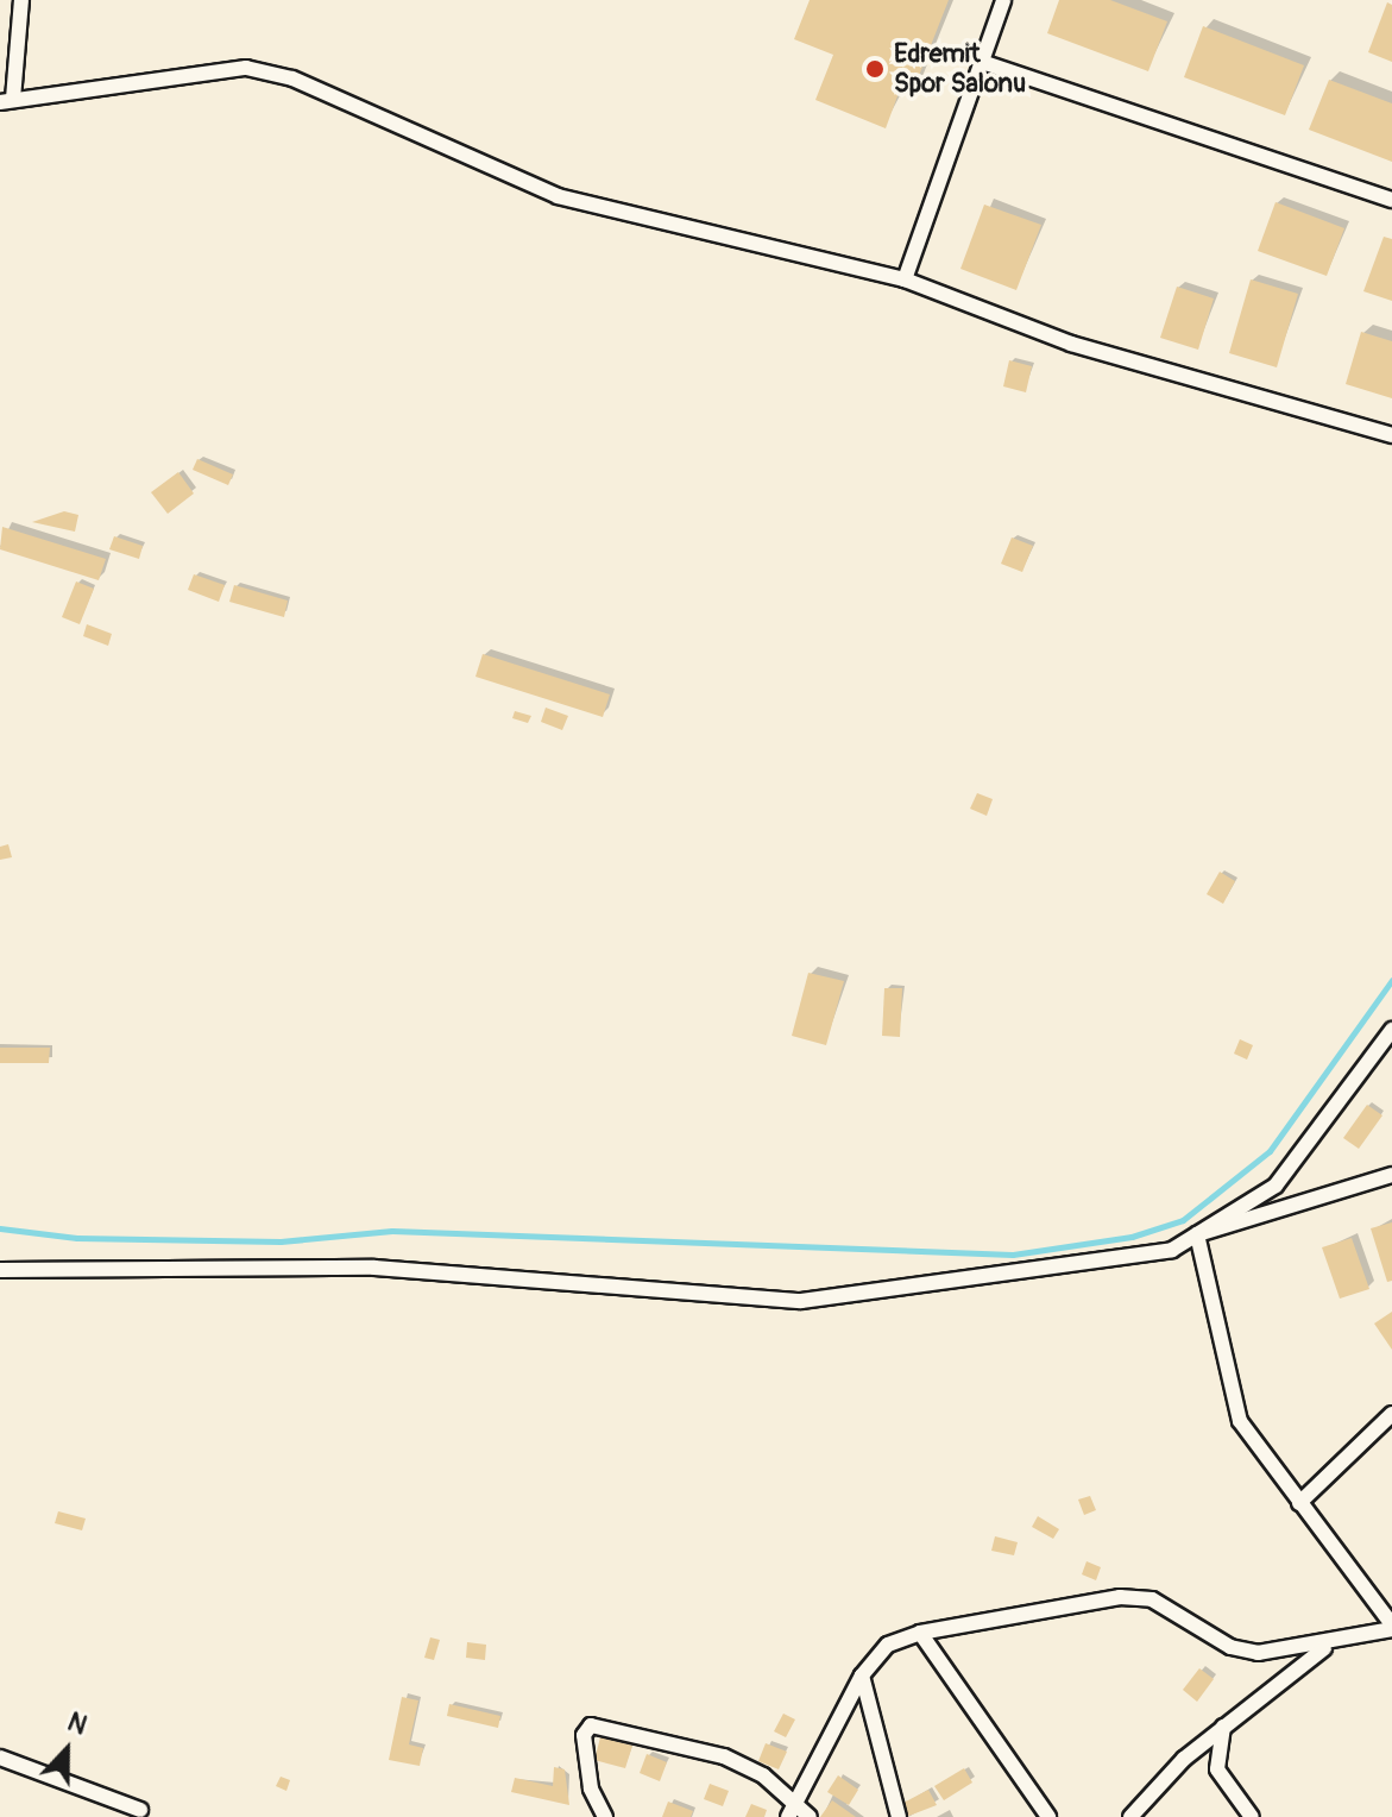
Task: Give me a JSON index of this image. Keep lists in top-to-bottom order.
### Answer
{
  "places": ["Edremit Spor Salonu"],
  "north": "top"
}
